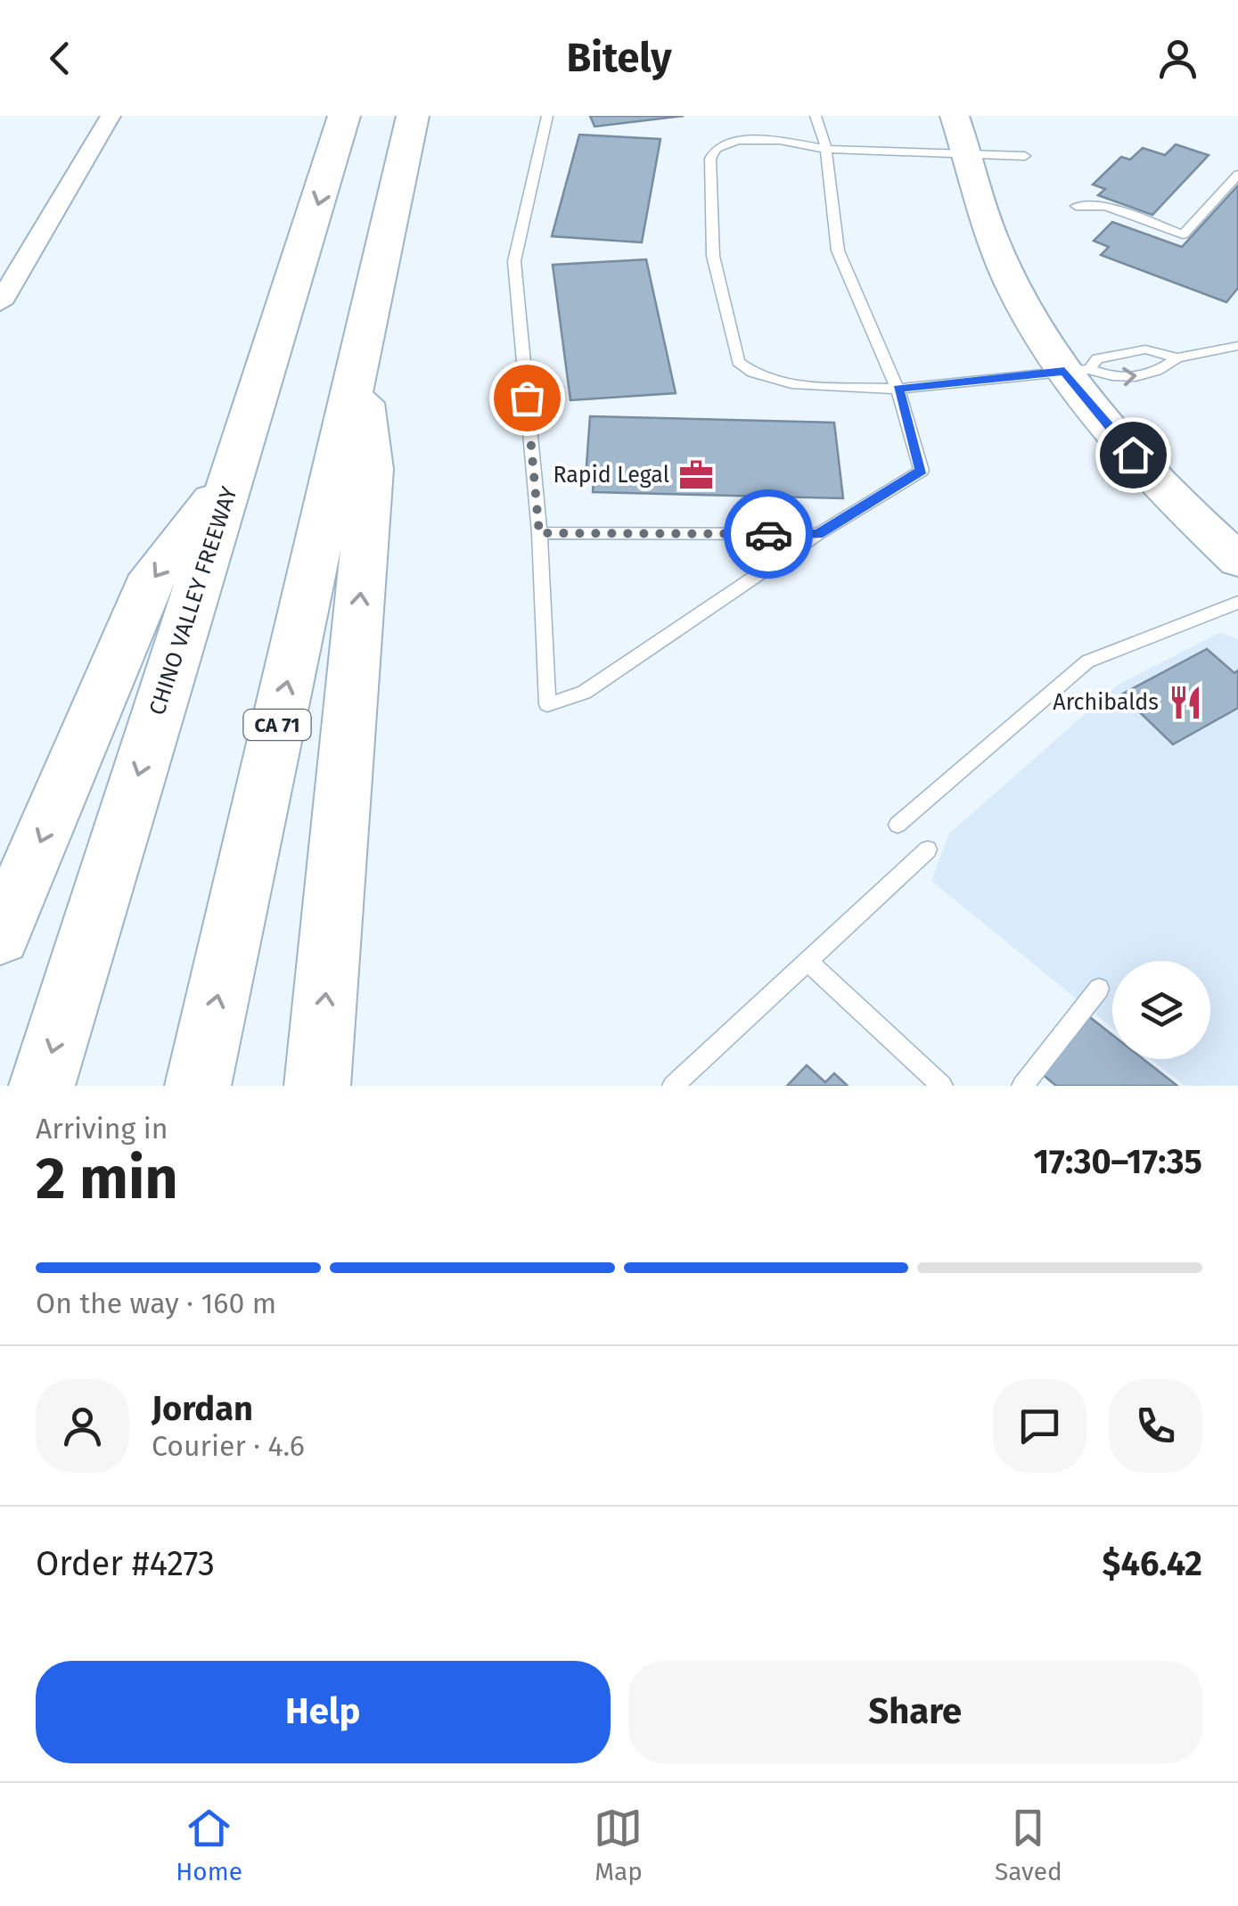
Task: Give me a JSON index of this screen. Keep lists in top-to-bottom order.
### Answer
{
  "streets": {
    "highway": ["CHINO VALLEY FREEWAY", "CA 71"]
  },
  "places": {
    "office": ["Rapid Legal"],
    "restaurant": ["Archibalds"]
  },
  "page": {
    "header": "Bitely",
    "heading": ["2 min", "Arriving in", "17:30–17:35"],
    "panel": [
      "Jordan",
      "Courier · 4.6",
      "Order #4273",
      "$46.42"
    ],
    "bar": "On the way · 160 m",
    "buttons": ["Help", "Share"],
    "tabs": ["Home", "Map", "Saved"]
  }
}
